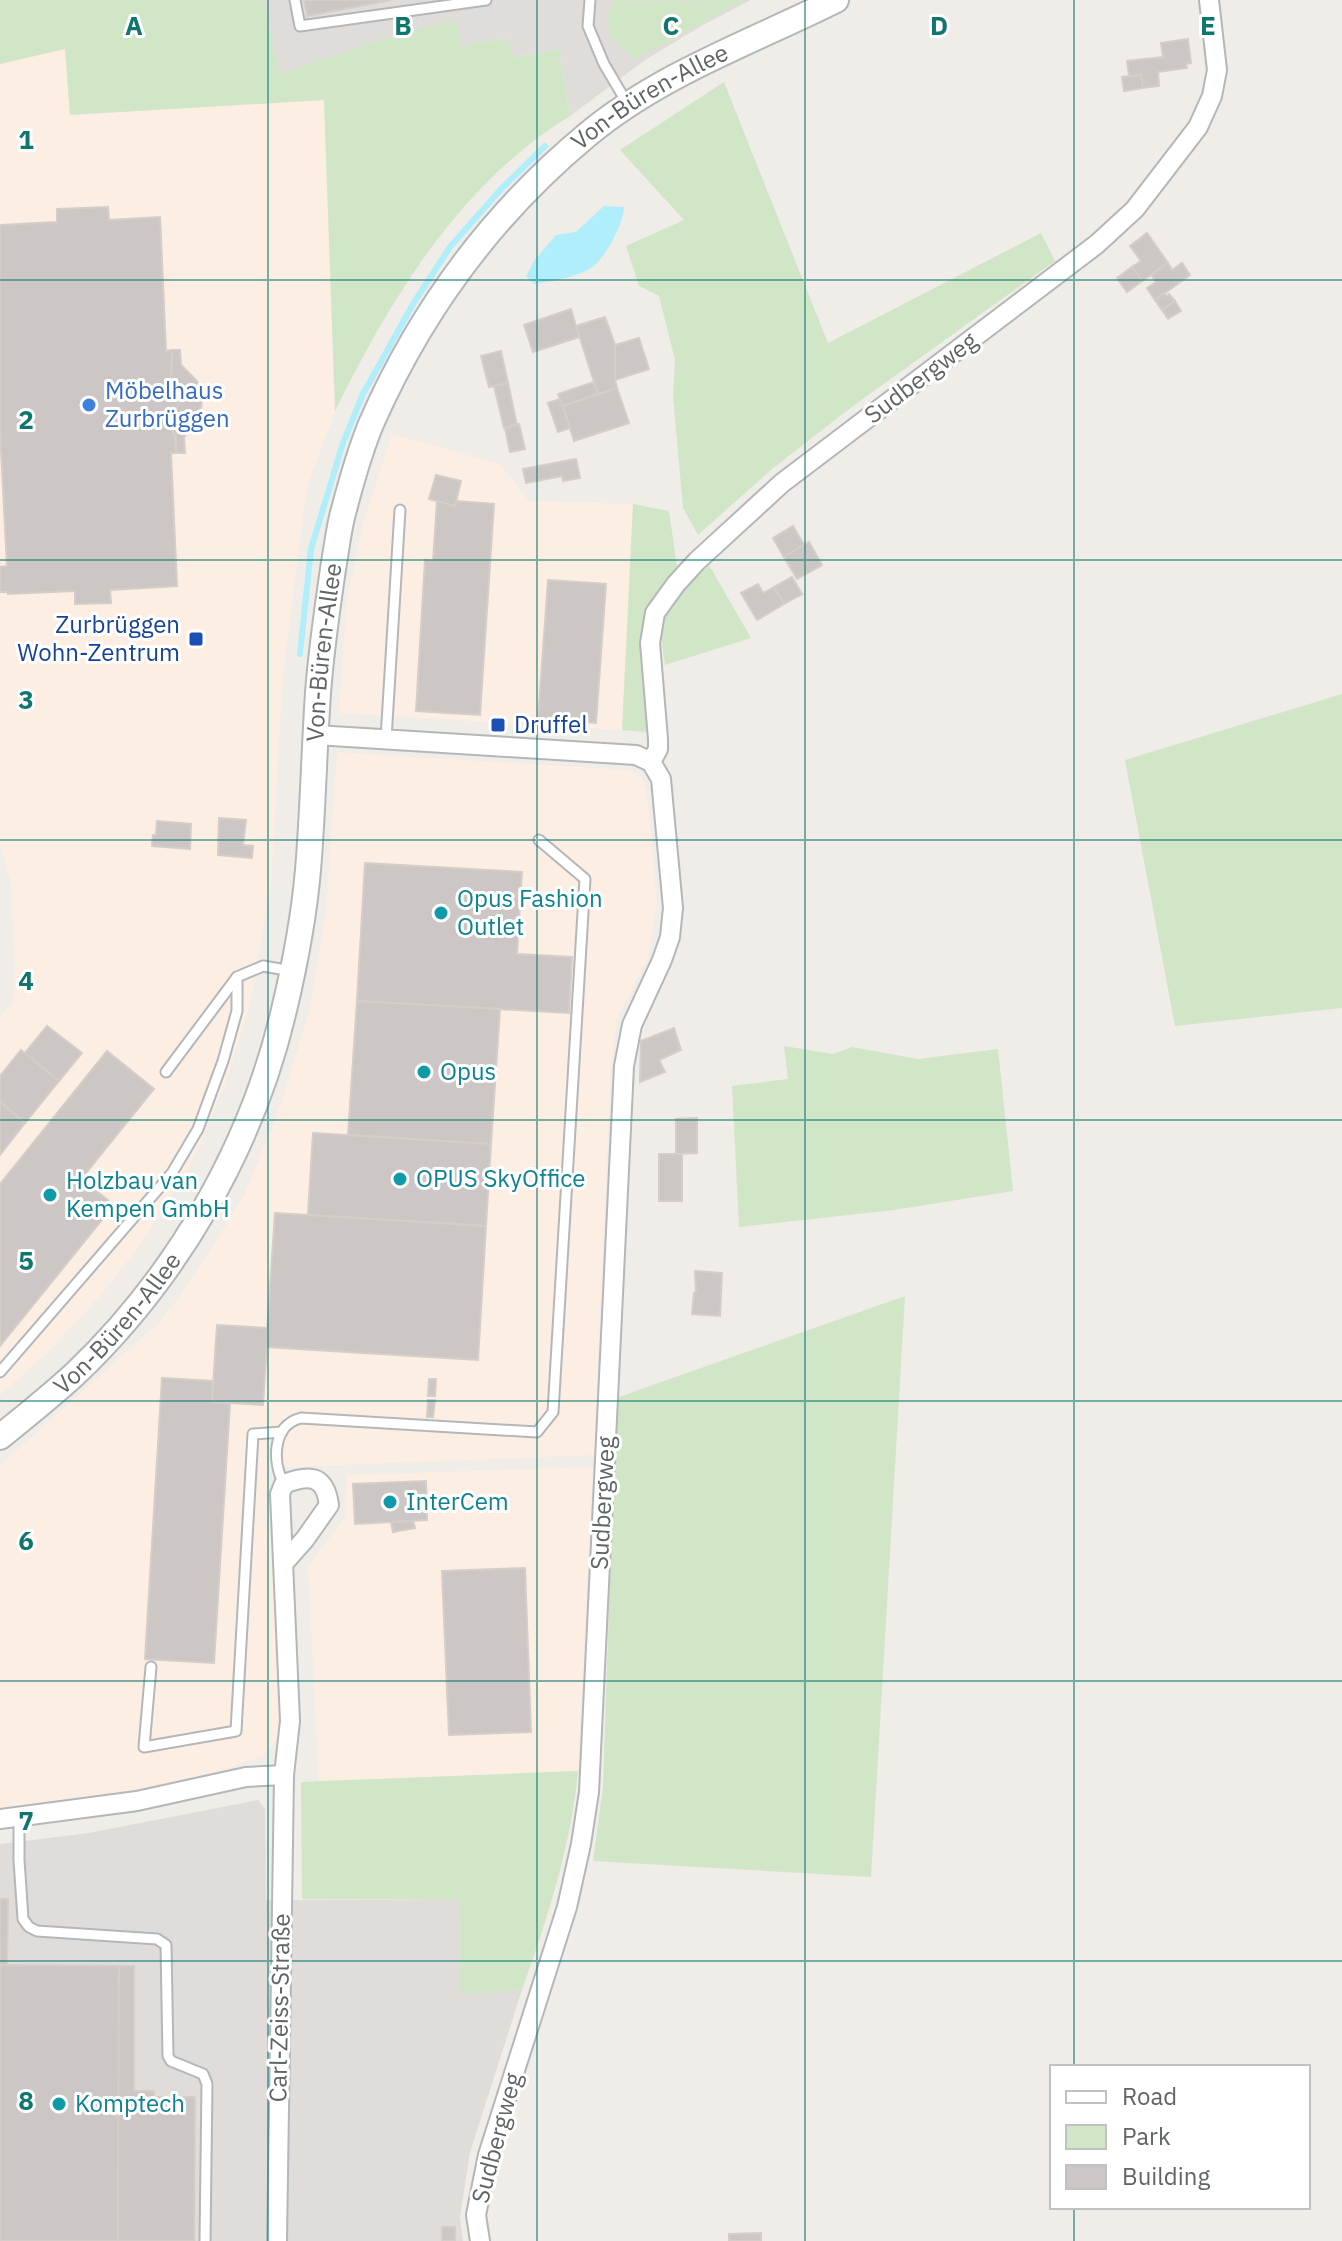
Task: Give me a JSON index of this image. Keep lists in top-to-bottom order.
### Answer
{
  "streets": {
    "street": ["Von-Büren-Allee", "Sudbergweg", "Carl-Zeiss-Straße"]
  },
  "places": {
    "other": [
      "Möbelhaus Zurbrüggen",
      "Opus Fashion Outlet",
      "Opus",
      "OPUS SkyOffice",
      "Holzbau van Kempen GmbH",
      "InterCem",
      "Komptech"
    ],
    "transit": ["Zurbrüggen Wohn-Zentrum", "Druffel"]
  },
  "legend": ["Road", "Park", "Building"],
  "grid": {
    "columns": [
      "A",
      "B",
      "C",
      "D",
      "E"
    ],
    "rows": [
      "1",
      "2",
      "3",
      "4",
      "5",
      "6",
      "7",
      "8"
    ]
  }
}
